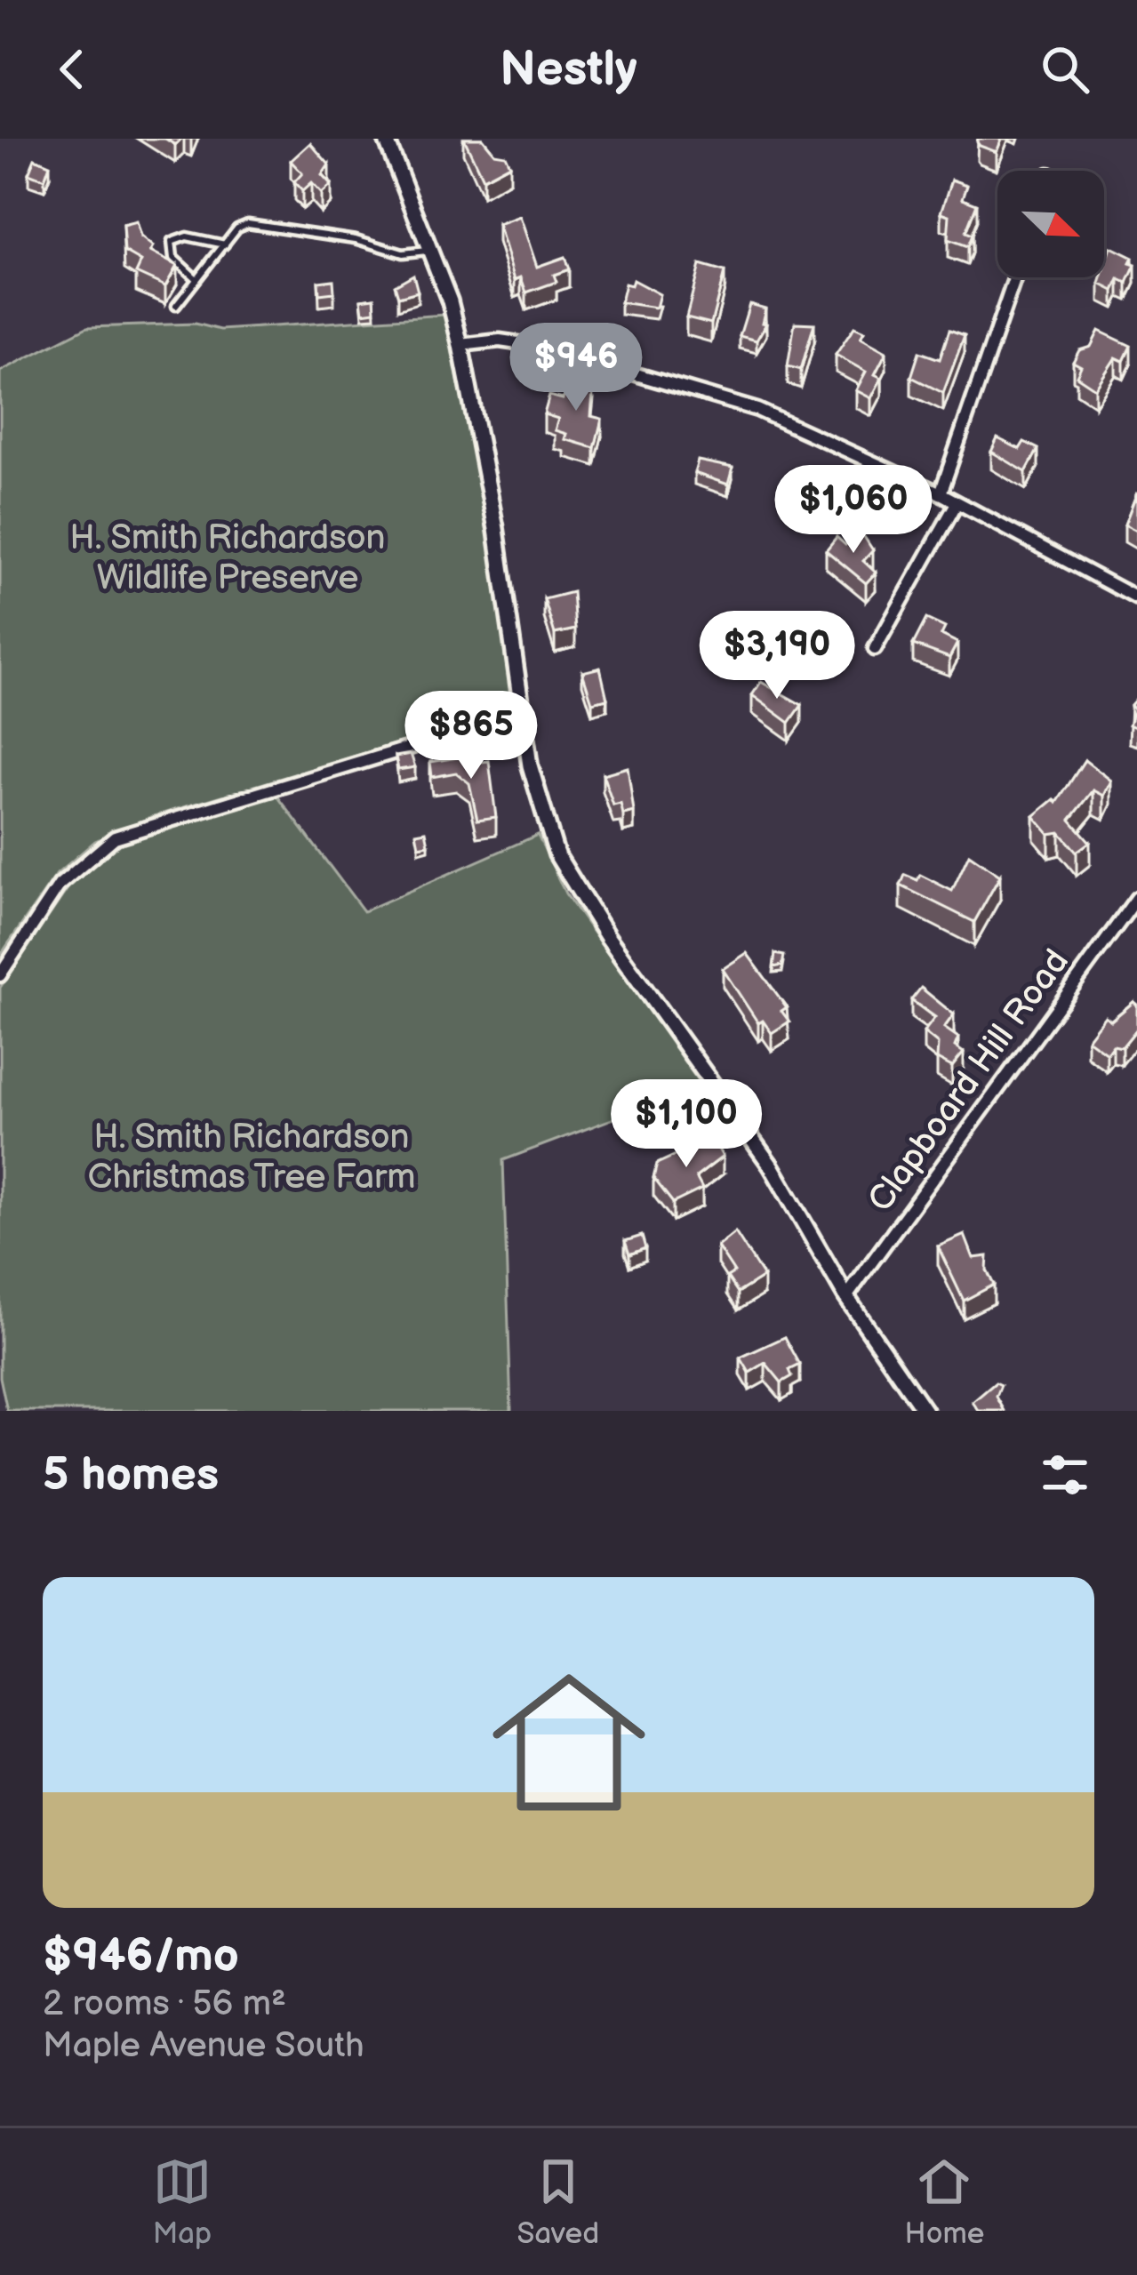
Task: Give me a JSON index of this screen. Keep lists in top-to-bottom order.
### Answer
{
  "streets": {
    "street": ["Clapboard Hill Road"]
  },
  "parks": ["H. Smith Richardson Wildlife Preserve", "H. Smith Richardson Christmas Tree Farm"],
  "north": "bottom right",
  "page": {
    "header": "Nestly",
    "price": [
      "$946",
      "$1,060",
      "$3,190",
      "$865",
      "$1,100"
    ],
    "heading": "5 homes",
    "list": [
      {
        "name": "$946/mo",
        "note": "2 rooms · 56 m² · Maple Avenue South"
      }
    ],
    "tabs": ["Map", "Saved", "Home"]
  }
}
